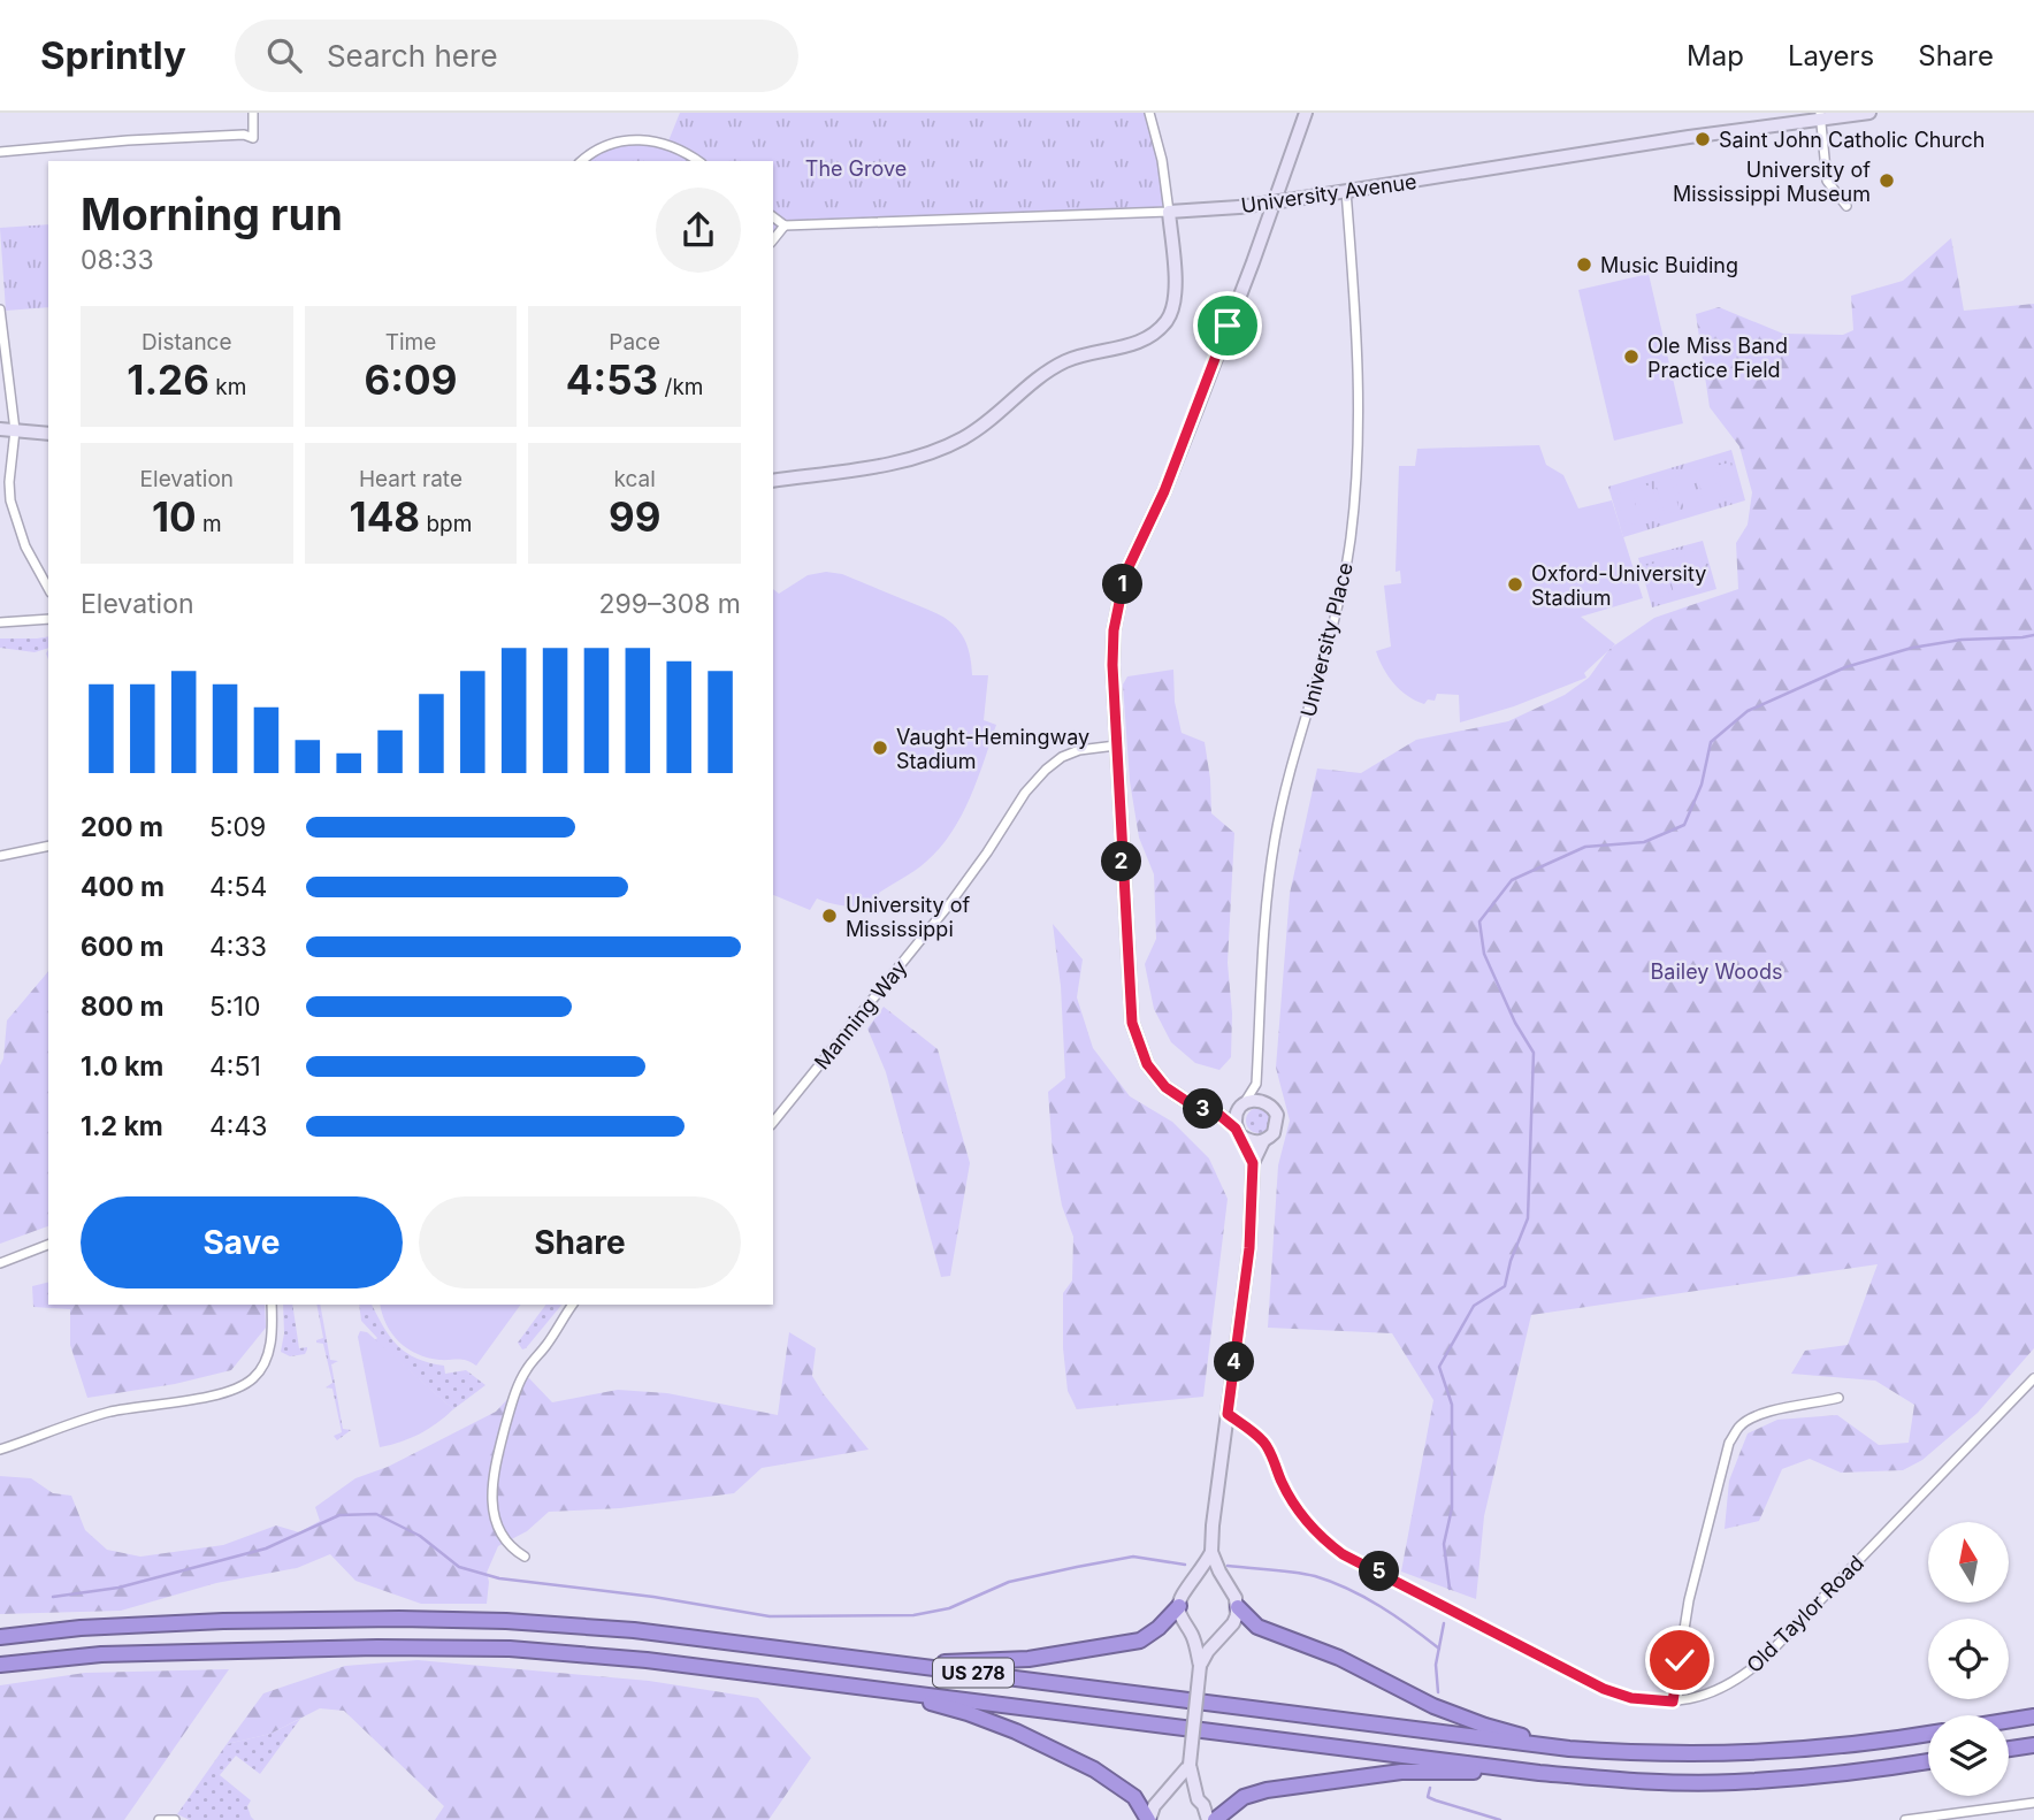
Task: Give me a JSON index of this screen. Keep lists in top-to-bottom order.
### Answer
{
  "streets": {
    "highway": ["US 278"],
    "street": [
      "University Avenue",
      "University Place",
      "Manning Way",
      "Old Taylor Road"
    ]
  },
  "crossings": [
    ["University Avenue", "University Place"]
  ],
  "parks": ["The Grove", "Bailey Woods"],
  "places": [
    "Saint John Catholic Church",
    "University of Mississippi Museum",
    "Music Buiding",
    "Ole Miss Band Practice Field",
    "Oxford-University Stadium",
    "Vaught-Hemingway Stadium",
    "University of Mississippi"
  ],
  "north": "top",
  "page": {
    "header": "Sprintly",
    "search": "Search here",
    "nav": ["Map", "Layers", "Share"],
    "heading": ["Morning run", "08:33"],
    "stats": [
      ["Distance", "1.26 km"],
      ["Time", "6:09"],
      ["Pace", "4:53 /km"],
      ["Elevation", "10 m"],
      ["Heart rate", "148 bpm"],
      ["kcal", "99"]
    ],
    "pins": [
      "1",
      "2",
      "3",
      "4",
      "5"
    ],
    "chart": ["Elevation", "299–308 m"],
    "list": [
      {
        "name": "200 m",
        "note": "5:09"
      },
      {
        "name": "400 m",
        "note": "4:54"
      },
      {
        "name": "600 m",
        "note": "4:33"
      },
      {
        "name": "800 m",
        "note": "5:10"
      },
      {
        "name": "1.0 km",
        "note": "4:51"
      },
      {
        "name": "1.2 km",
        "note": "4:43"
      }
    ],
    "buttons": ["Save", "Share"]
  }
}
